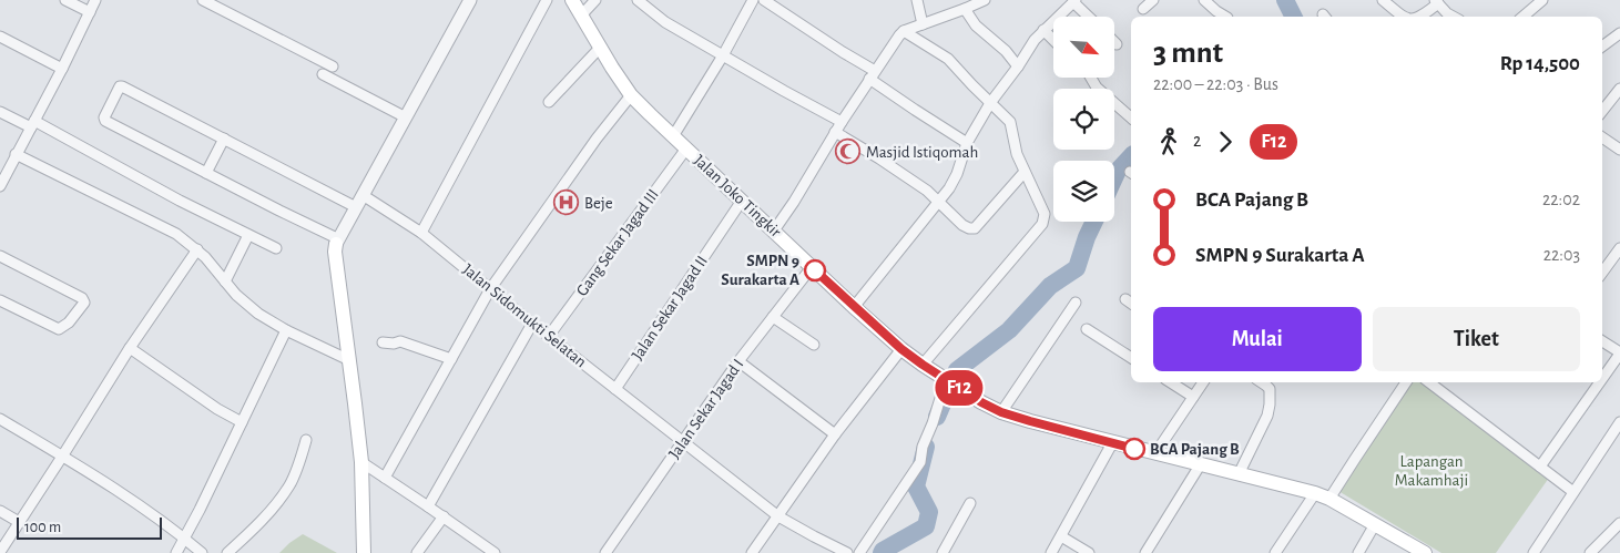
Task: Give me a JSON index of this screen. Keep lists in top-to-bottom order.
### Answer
{
  "streets": {
    "main road": ["Jalan Joko Tingkir"],
    "street": [
      "Gang Sekar Jagad III",
      "Jalan Sekar Jagad II",
      "Jalan Sidomukti Selatan",
      "Jalan Sekar Jagad I"
    ]
  },
  "crossings": [
    ["Jalan Joko Tingkir", "Gang Sekar Jagad III"],
    ["Jalan Joko Tingkir", "Jalan Sekar Jagad II"],
    ["Jalan Joko Tingkir", "Jalan Sekar Jagad I"],
    ["Gang Sekar Jagad III", "Jalan Sidomukti Selatan"],
    ["Jalan Sekar Jagad II", "Jalan Sidomukti Selatan"],
    ["Jalan Sidomukti Selatan", "Jalan Sekar Jagad I"]
  ],
  "parks": ["Lapangan Makamhaji"],
  "places": {
    "mosque": ["Masjid Istiqomah"],
    "hospital": ["Beje"],
    "other": ["SMPN 9 Surakarta A", "BCA Pajang B"]
  },
  "lines": ["bus line F12"],
  "scale_bar": "100 m",
  "north": "bottom right",
  "page": {
    "on_map": "F12",
    "heading": ["3 mnt", "22:00 – 22:03 · Bus", "Rp 14,500"],
    "legs": ["2", "F12"],
    "list": [
      {
        "name": "BCA Pajang B",
        "value": "22:02"
      },
      {
        "name": "SMPN 9 Surakarta A",
        "value": "22:03"
      }
    ],
    "buttons": ["Mulai", "Tiket"],
    "scale": "100 m"
  }
}
